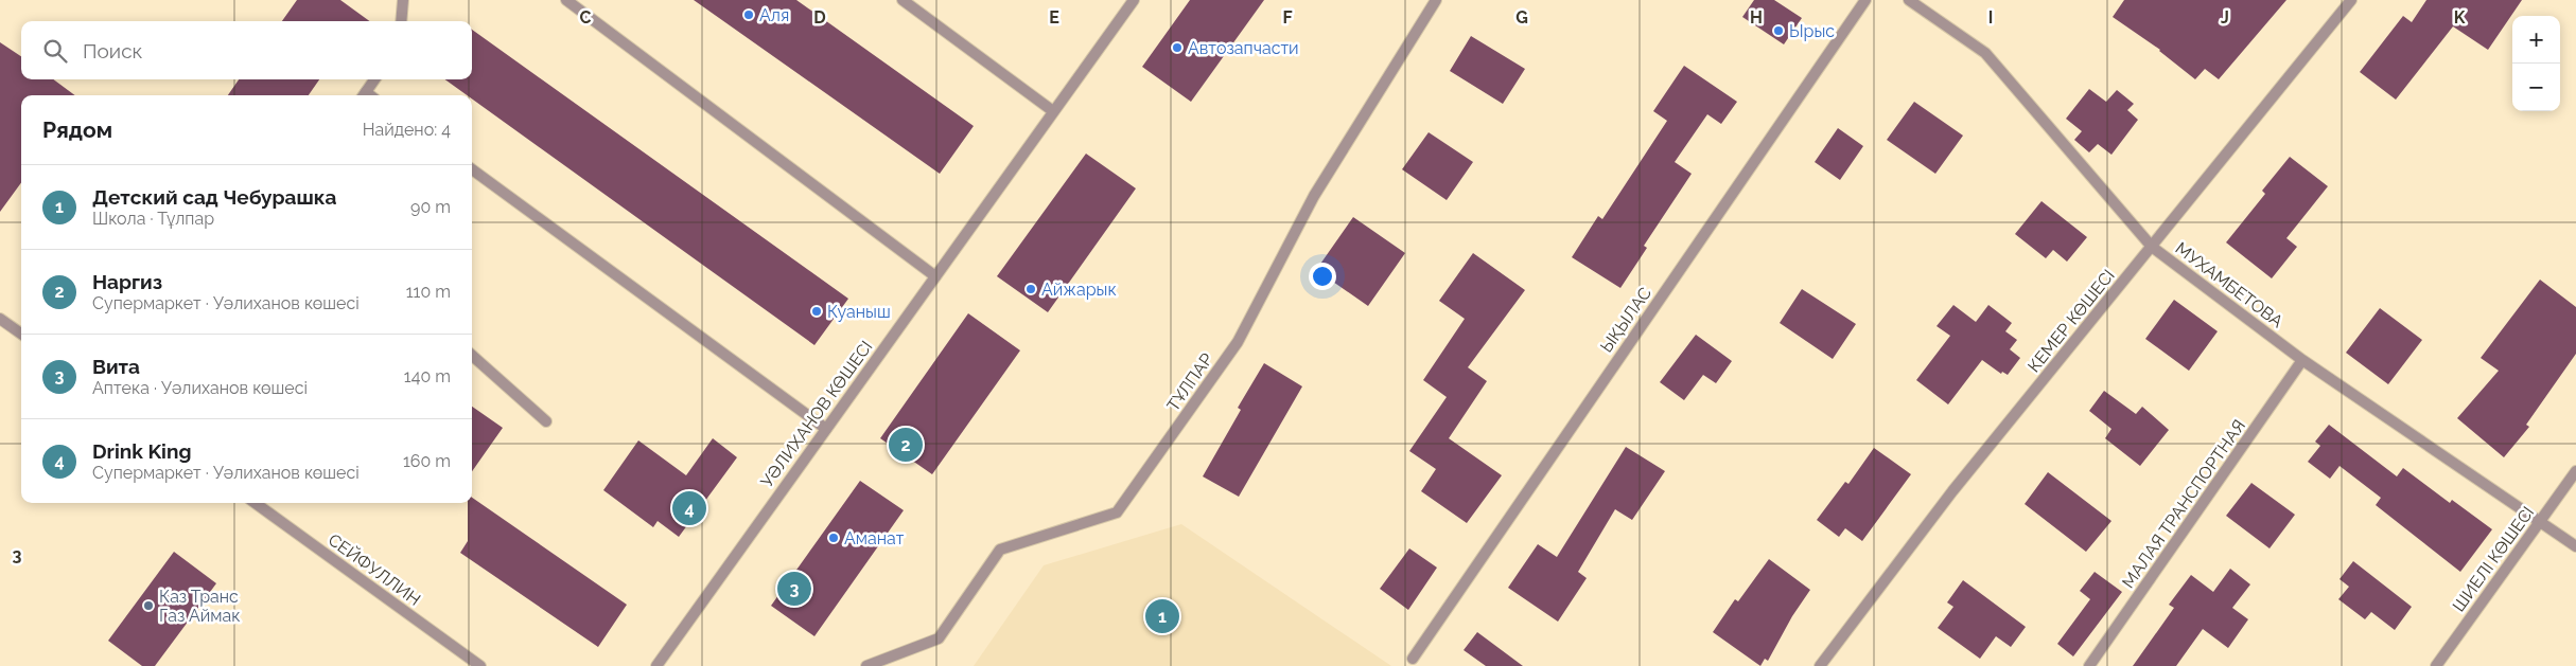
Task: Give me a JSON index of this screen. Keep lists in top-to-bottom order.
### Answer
{
  "streets": {
    "street": [
      "МУХАМБЕТОВА",
      "ЫҚЫЛАС",
      "КЕМЕР КӨШЕСІ",
      "ТҰЛПАР",
      "УӘЛИХАНОВ КӨШЕСІ",
      "МАЛАЯ ТРАНСПОРТНАЯ",
      "ШИЕЛІ КӨШЕСІ",
      "СЕЙФУЛЛИН"
    ]
  },
  "crossings": [
    ["МУХАМБЕТОВА", "КЕМЕР КӨШЕСІ"],
    ["МУХАМБЕТОВА", "МАЛАЯ ТРАНСПОРТНАЯ"],
    ["МУХАМБЕТОВА", "ШИЕЛІ КӨШЕСІ"]
  ],
  "places": [
    "Аля",
    "Ырыс",
    "Автозапчасти",
    "Айжарык",
    "Куаныш",
    "Аманат",
    "Каз Транс Газ Аймак"
  ],
  "page": {
    "map_buttons": ["+", "−"],
    "search": "Поиск",
    "heading": ["Рядом", "Найдено: 4"],
    "list": [
      {
        "mark": "1",
        "name": "Детский сад Чебурашка",
        "note": "Школа · Тұлпар",
        "value": "90 m"
      },
      {
        "mark": "2",
        "name": "Наргиз",
        "note": "Супермаркет · Уәлиханов көшесі",
        "value": "110 m"
      },
      {
        "mark": "3",
        "name": "Вита",
        "note": "Аптека · Уәлиханов көшесі",
        "value": "140 m"
      },
      {
        "mark": "4",
        "name": "Drink King",
        "note": "Супермаркет · Уәлиханов көшесі",
        "value": "160 m"
      }
    ],
    "pins": [
      "2",
      "4",
      "3",
      "1"
    ]
  },
  "grid": {
    "columns": [
      "C",
      "D",
      "E",
      "F",
      "G",
      "H",
      "I",
      "J",
      "K"
    ],
    "rows": ["3"]
  }
}
